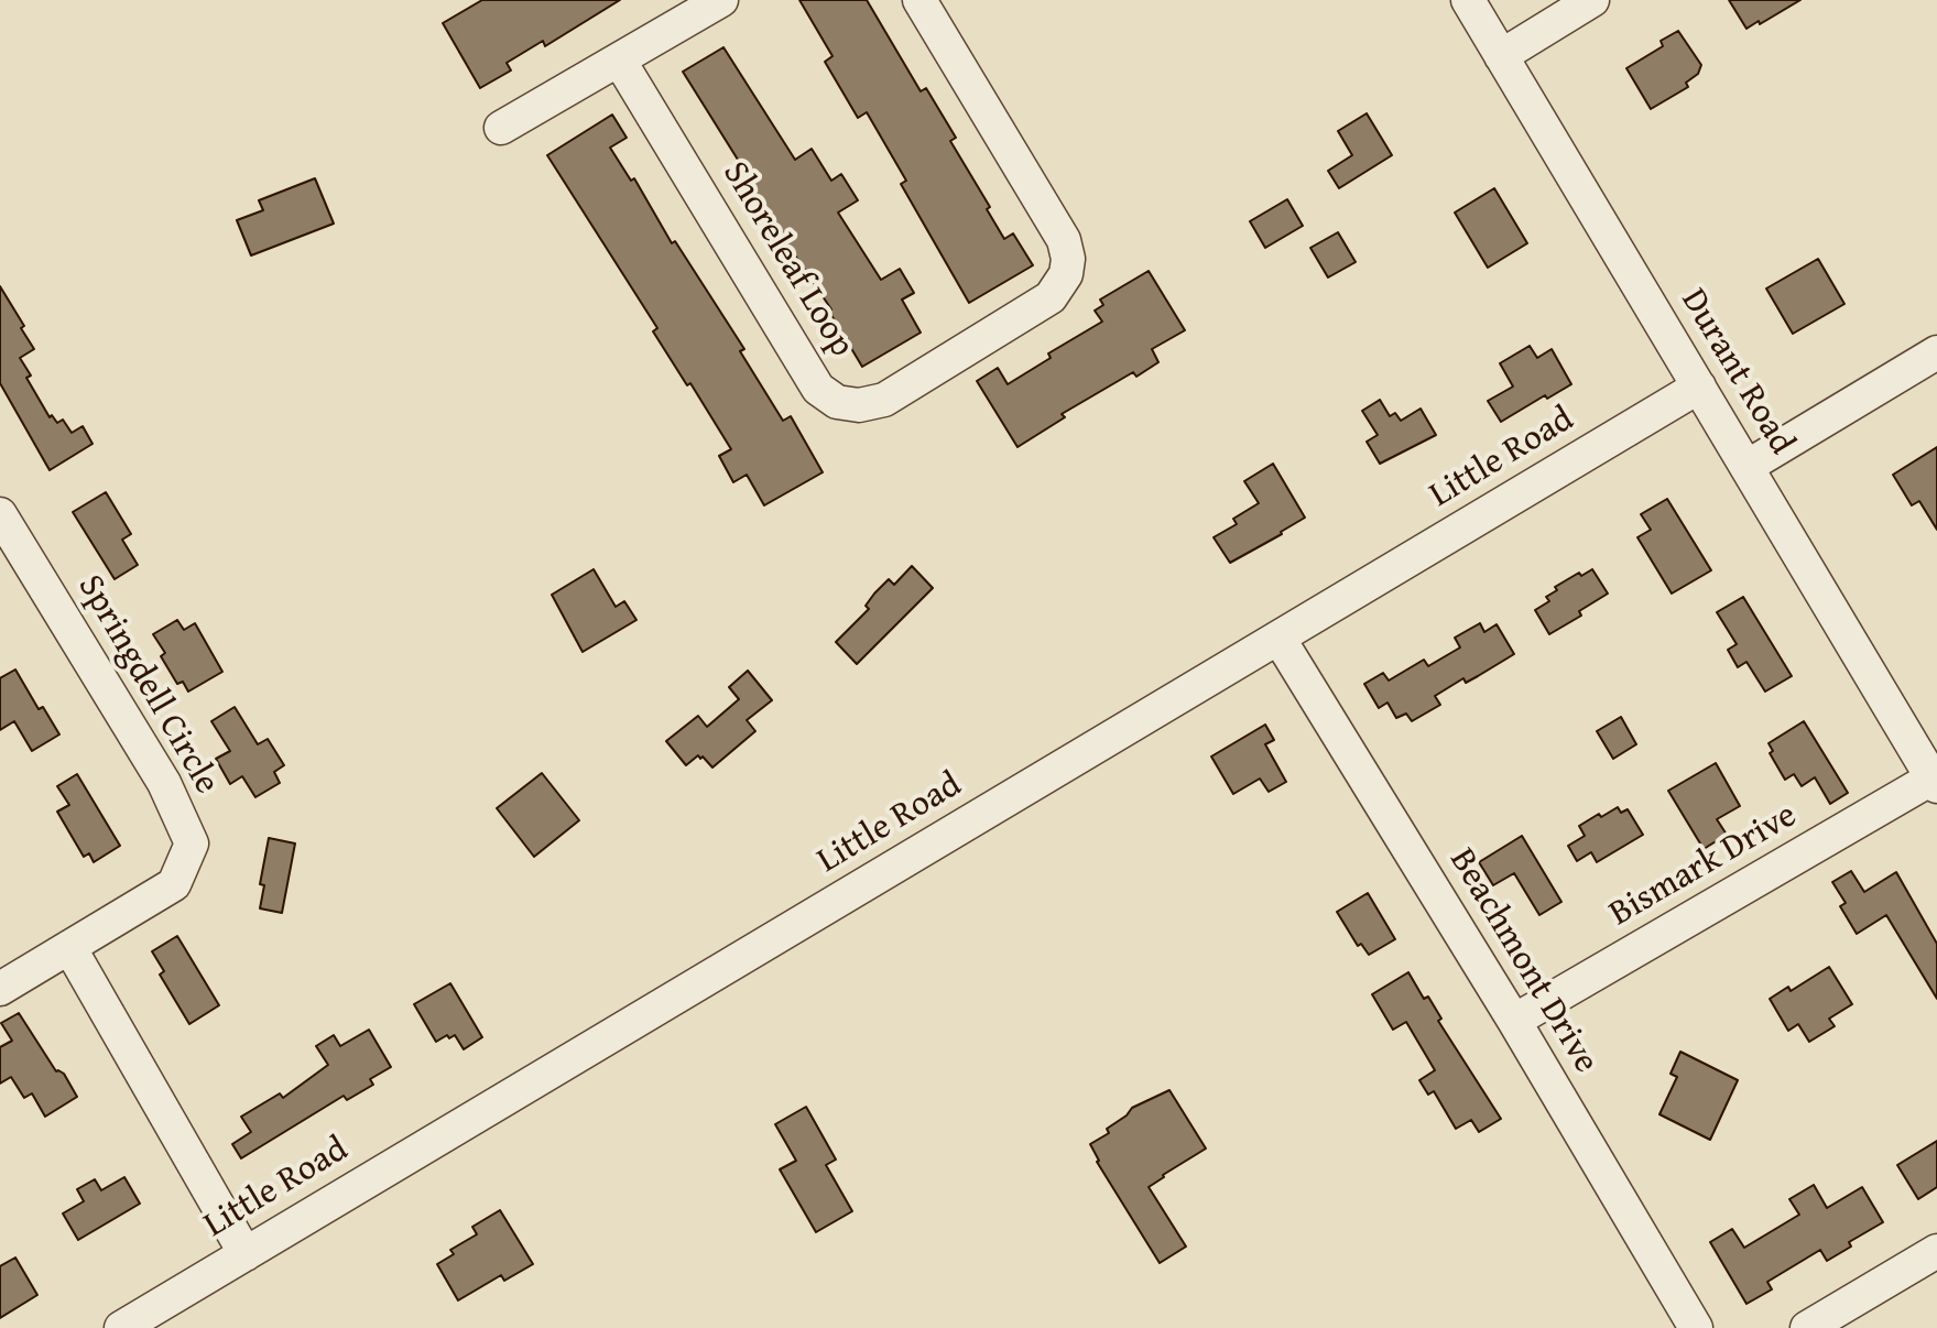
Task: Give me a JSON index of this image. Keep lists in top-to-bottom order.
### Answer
{
  "streets": {
    "street": [
      "Shoreleaf Loop",
      "Durant Road",
      "Little Road",
      "Springdell Circle",
      "Bismark Drive",
      "Beachmont Drive"
    ]
  },
  "crossings": [
    ["Durant Road", "Little Road"],
    ["Durant Road", "Bismark Drive"],
    ["Little Road", "Beachmont Drive"],
    ["Bismark Drive", "Beachmont Drive"]
  ]
}
